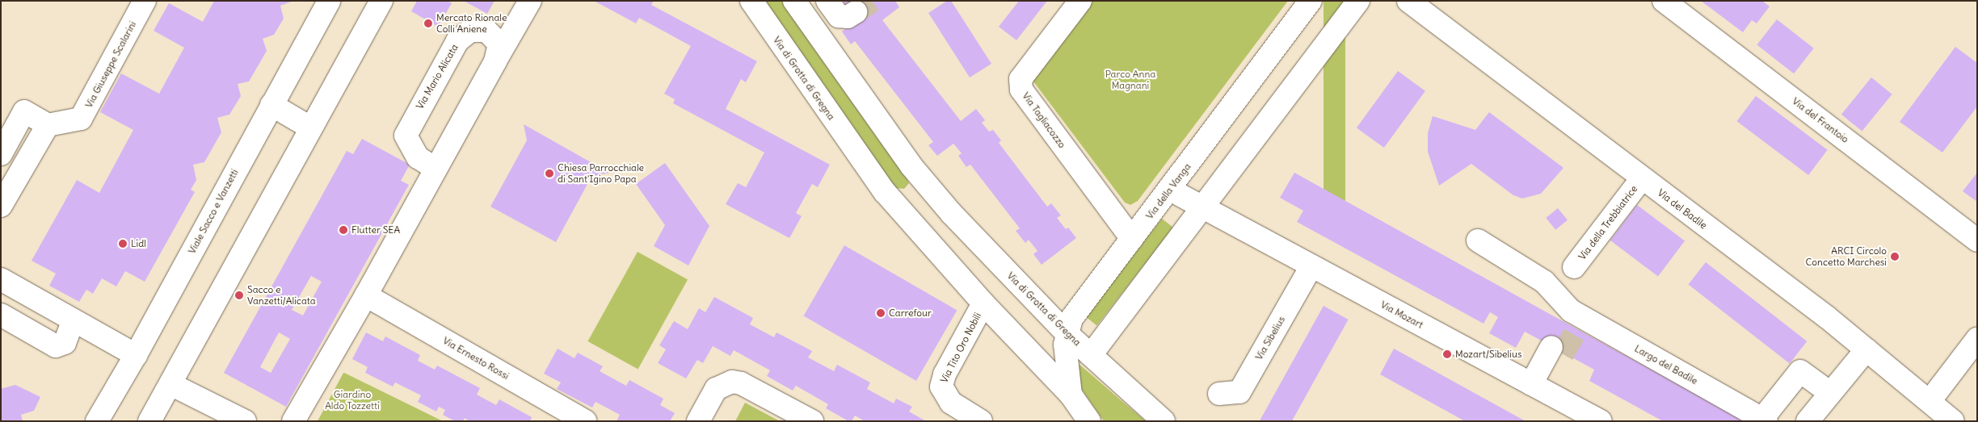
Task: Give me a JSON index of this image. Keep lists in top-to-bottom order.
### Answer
{
  "streets": {
    "street": [
      "Via Giuseppe Scalarini",
      "Via Mario Alicata",
      "Via di Grotta di Gregna",
      "Via Tagliacozzo",
      "Via del Frantoio",
      "Via della Vanga",
      "Via del Badile",
      "Viale Sacco e Vanzetti",
      "Via della Trebbiatrice",
      "Via Mozart",
      "Via Sibelius",
      "Via Tito Oro Nobili",
      "Via Ernesto Rossi",
      "Largo del Badile"
    ]
  },
  "crossings": [
    ["Via Mario Alicata", "Via Ernesto Rossi"],
    ["Via di Grotta di Gregna", "Via della Vanga"],
    ["Via di Grotta di Gregna", "Via Tito Oro Nobili"],
    ["Via Tagliacozzo", "Via della Vanga"],
    ["Via della Vanga", "Via Mozart"],
    ["Via del Badile", "Via della Trebbiatrice"],
    ["Via Mozart", "Via Sibelius"]
  ],
  "parks": ["Parco Anna Magnani", "Giardino Aldo Tozzetti"],
  "places": [
    "Mercato Rionale Colli Aniene",
    "Chiesa Parrocchiale di Sant'Igino Papa",
    "Flutter SEA",
    "Lidl",
    "ARCI Circolo Concetto Marchesi",
    "Sacco e Vanzetti/Alicata",
    "Carrefour",
    "Mozart/Sibelius"
  ]
}
